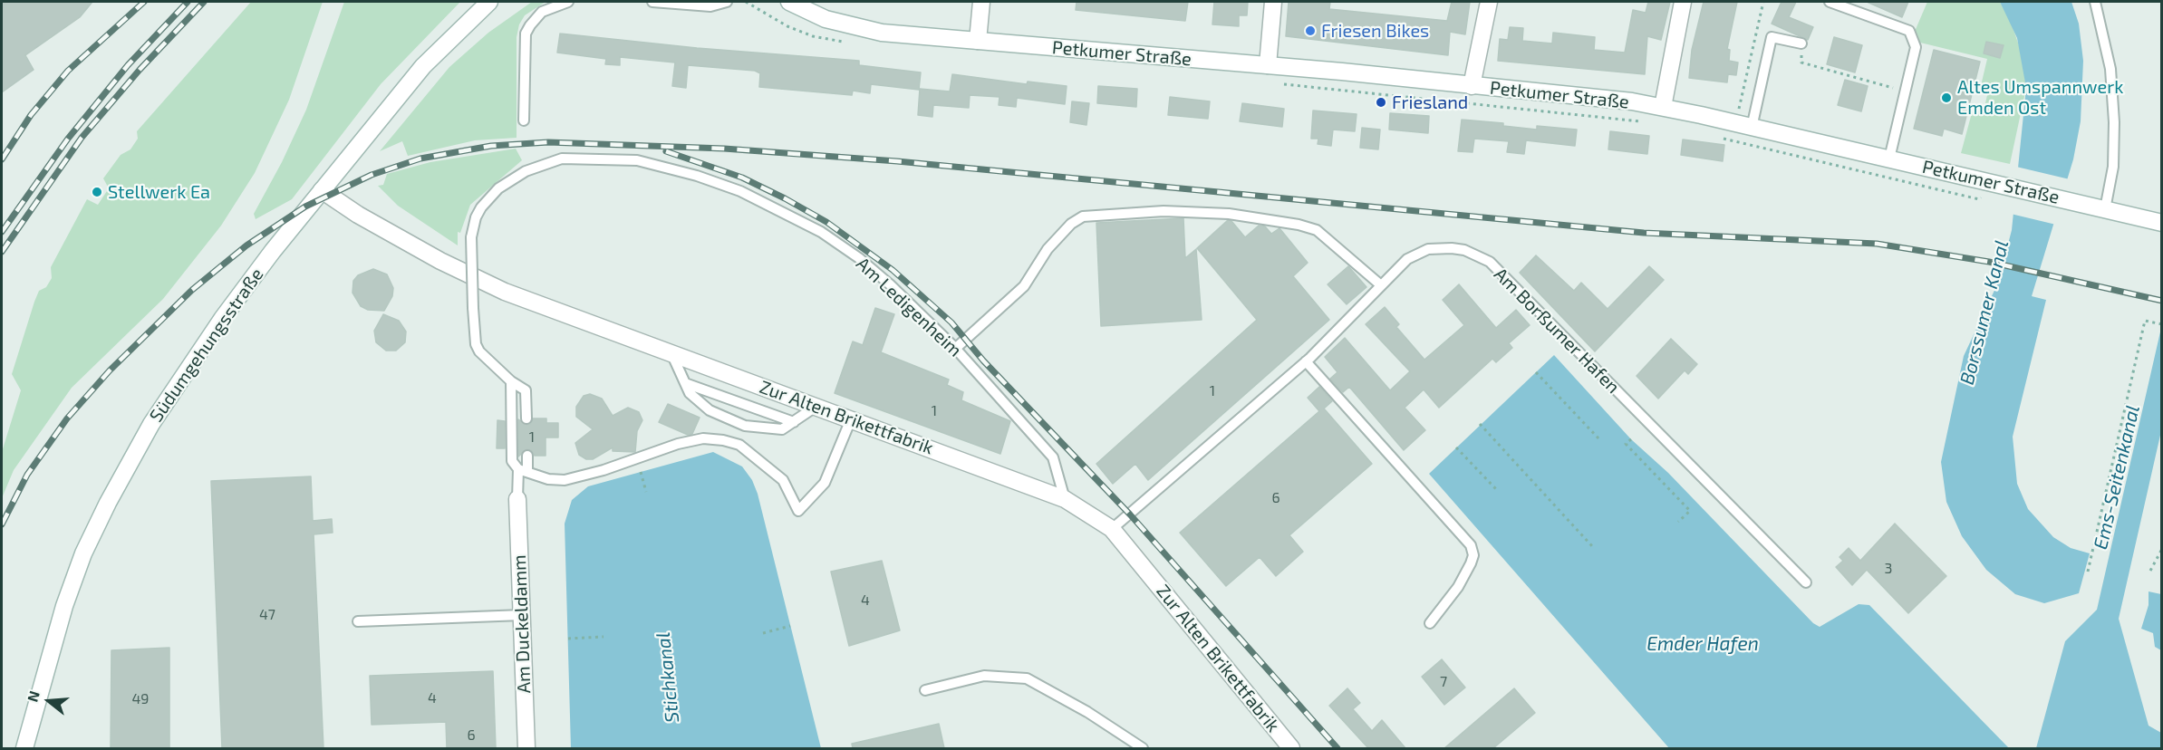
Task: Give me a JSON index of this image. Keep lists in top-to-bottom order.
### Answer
{
  "streets": {
    "main road": [
      "Petkumer Straße",
      "Südumgehungsstraße",
      "Zur Alten Brikettfabrik",
      "Am Duckeldamm"
    ],
    "lane": ["Am Ledigenheim", "Am Borßumer Hafen"]
  },
  "crossings": [
    ["Am Ledigenheim", "Zur Alten Brikettfabrik"],
    ["Am Borßumer Hafen", "Zur Alten Brikettfabrik"],
    ["Südumgehungsstraße", "Zur Alten Brikettfabrik"]
  ],
  "water": [
    "Borssumer Kanal",
    "Ems-Seitenkanal",
    "Emder Hafen",
    "Stichkanal"
  ],
  "places": [
    "Friesen Bikes",
    "Altes Umspannwerk Emden Ost",
    "Friesland",
    "Stellwerk Ea"
  ],
  "house_numbers": [
    "1",
    "1",
    "1",
    "6",
    "3",
    "4",
    "47",
    "7",
    "4",
    "49",
    "6"
  ],
  "north": "left"
}
